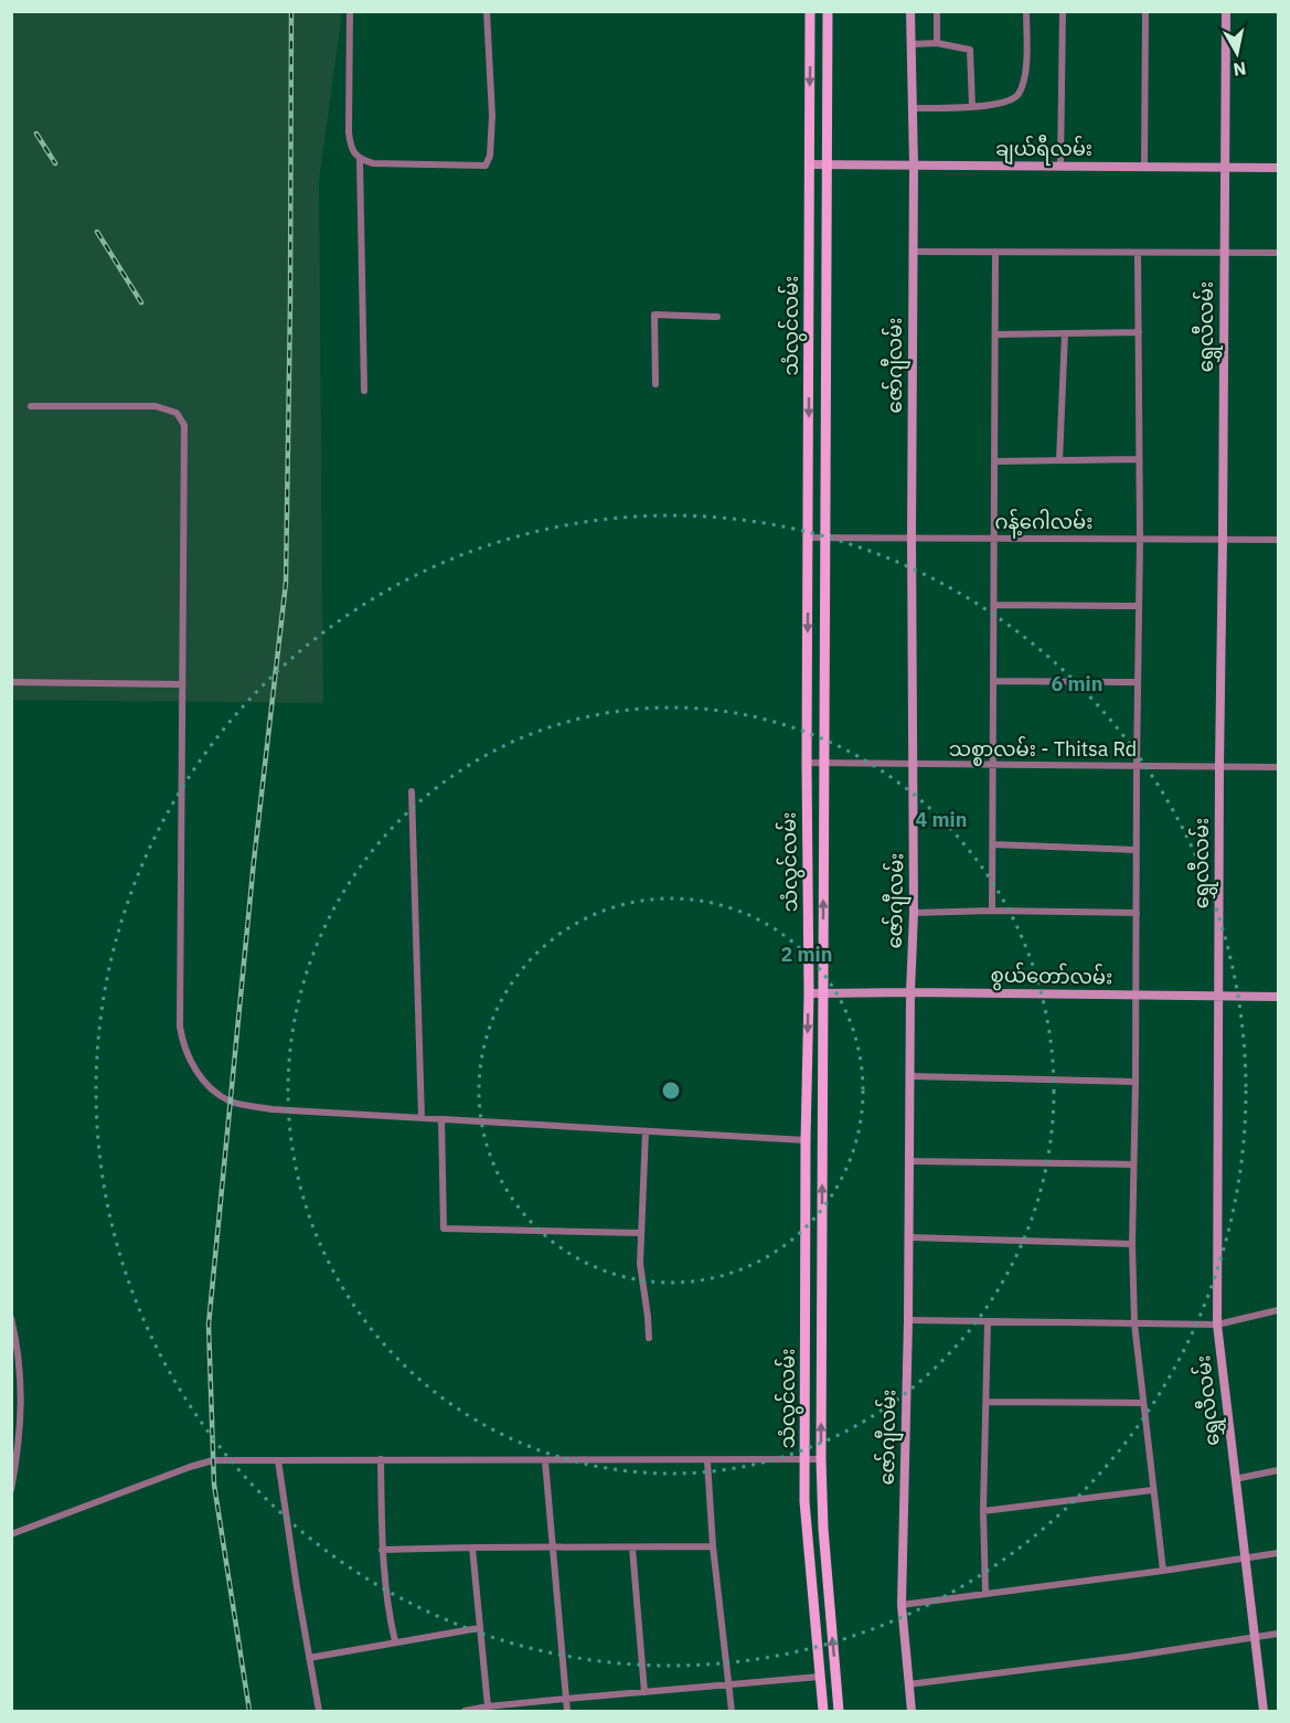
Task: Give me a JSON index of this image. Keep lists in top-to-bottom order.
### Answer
{
  "streets": {
    "main road": ["သံလွင်လမ်း"],
    "street": [
      "ချယ်ရီလမ်း",
      "ရွှေလီလမ်း",
      "ဇော်ဂျီလမ်း",
      "ဂန့်ဂေါလမ်း",
      "သစ္စာလမ်း - Thitsa Rd",
      "စွယ်တော်လမ်း"
    ]
  },
  "crossings": [
    ["ချယ်ရီလမ်း", "သံလွင်လမ်း"],
    ["ချယ်ရီလမ်း", "ရွှေလီလမ်း"],
    ["ချယ်ရီလမ်း", "ဇော်ဂျီလမ်း"],
    ["သံလွင်လမ်း", "ဂန့်ဂေါလမ်း"],
    ["သံလွင်လမ်း", "သစ္စာလမ်း - Thitsa Rd"],
    ["သံလွင်လမ်း", "စွယ်တော်လမ်း"],
    ["ရွှေလီလမ်း", "ဂန့်ဂေါလမ်း"],
    ["ရွှေလီလမ်း", "သစ္စာလမ်း - Thitsa Rd"],
    ["ရွှေလီလမ်း", "စွယ်တော်လမ်း"],
    ["ဇော်ဂျီလမ်း", "ဂန့်ဂေါလမ်း"],
    ["ဇော်ဂျီလမ်း", "သစ္စာလမ်း - Thitsa Rd"],
    ["ဇော်ဂျီလမ်း", "စွယ်တော်လမ်း"]
  ],
  "north": "bottom",
  "rings": ["6 min", "4 min", "2 min"]
}
